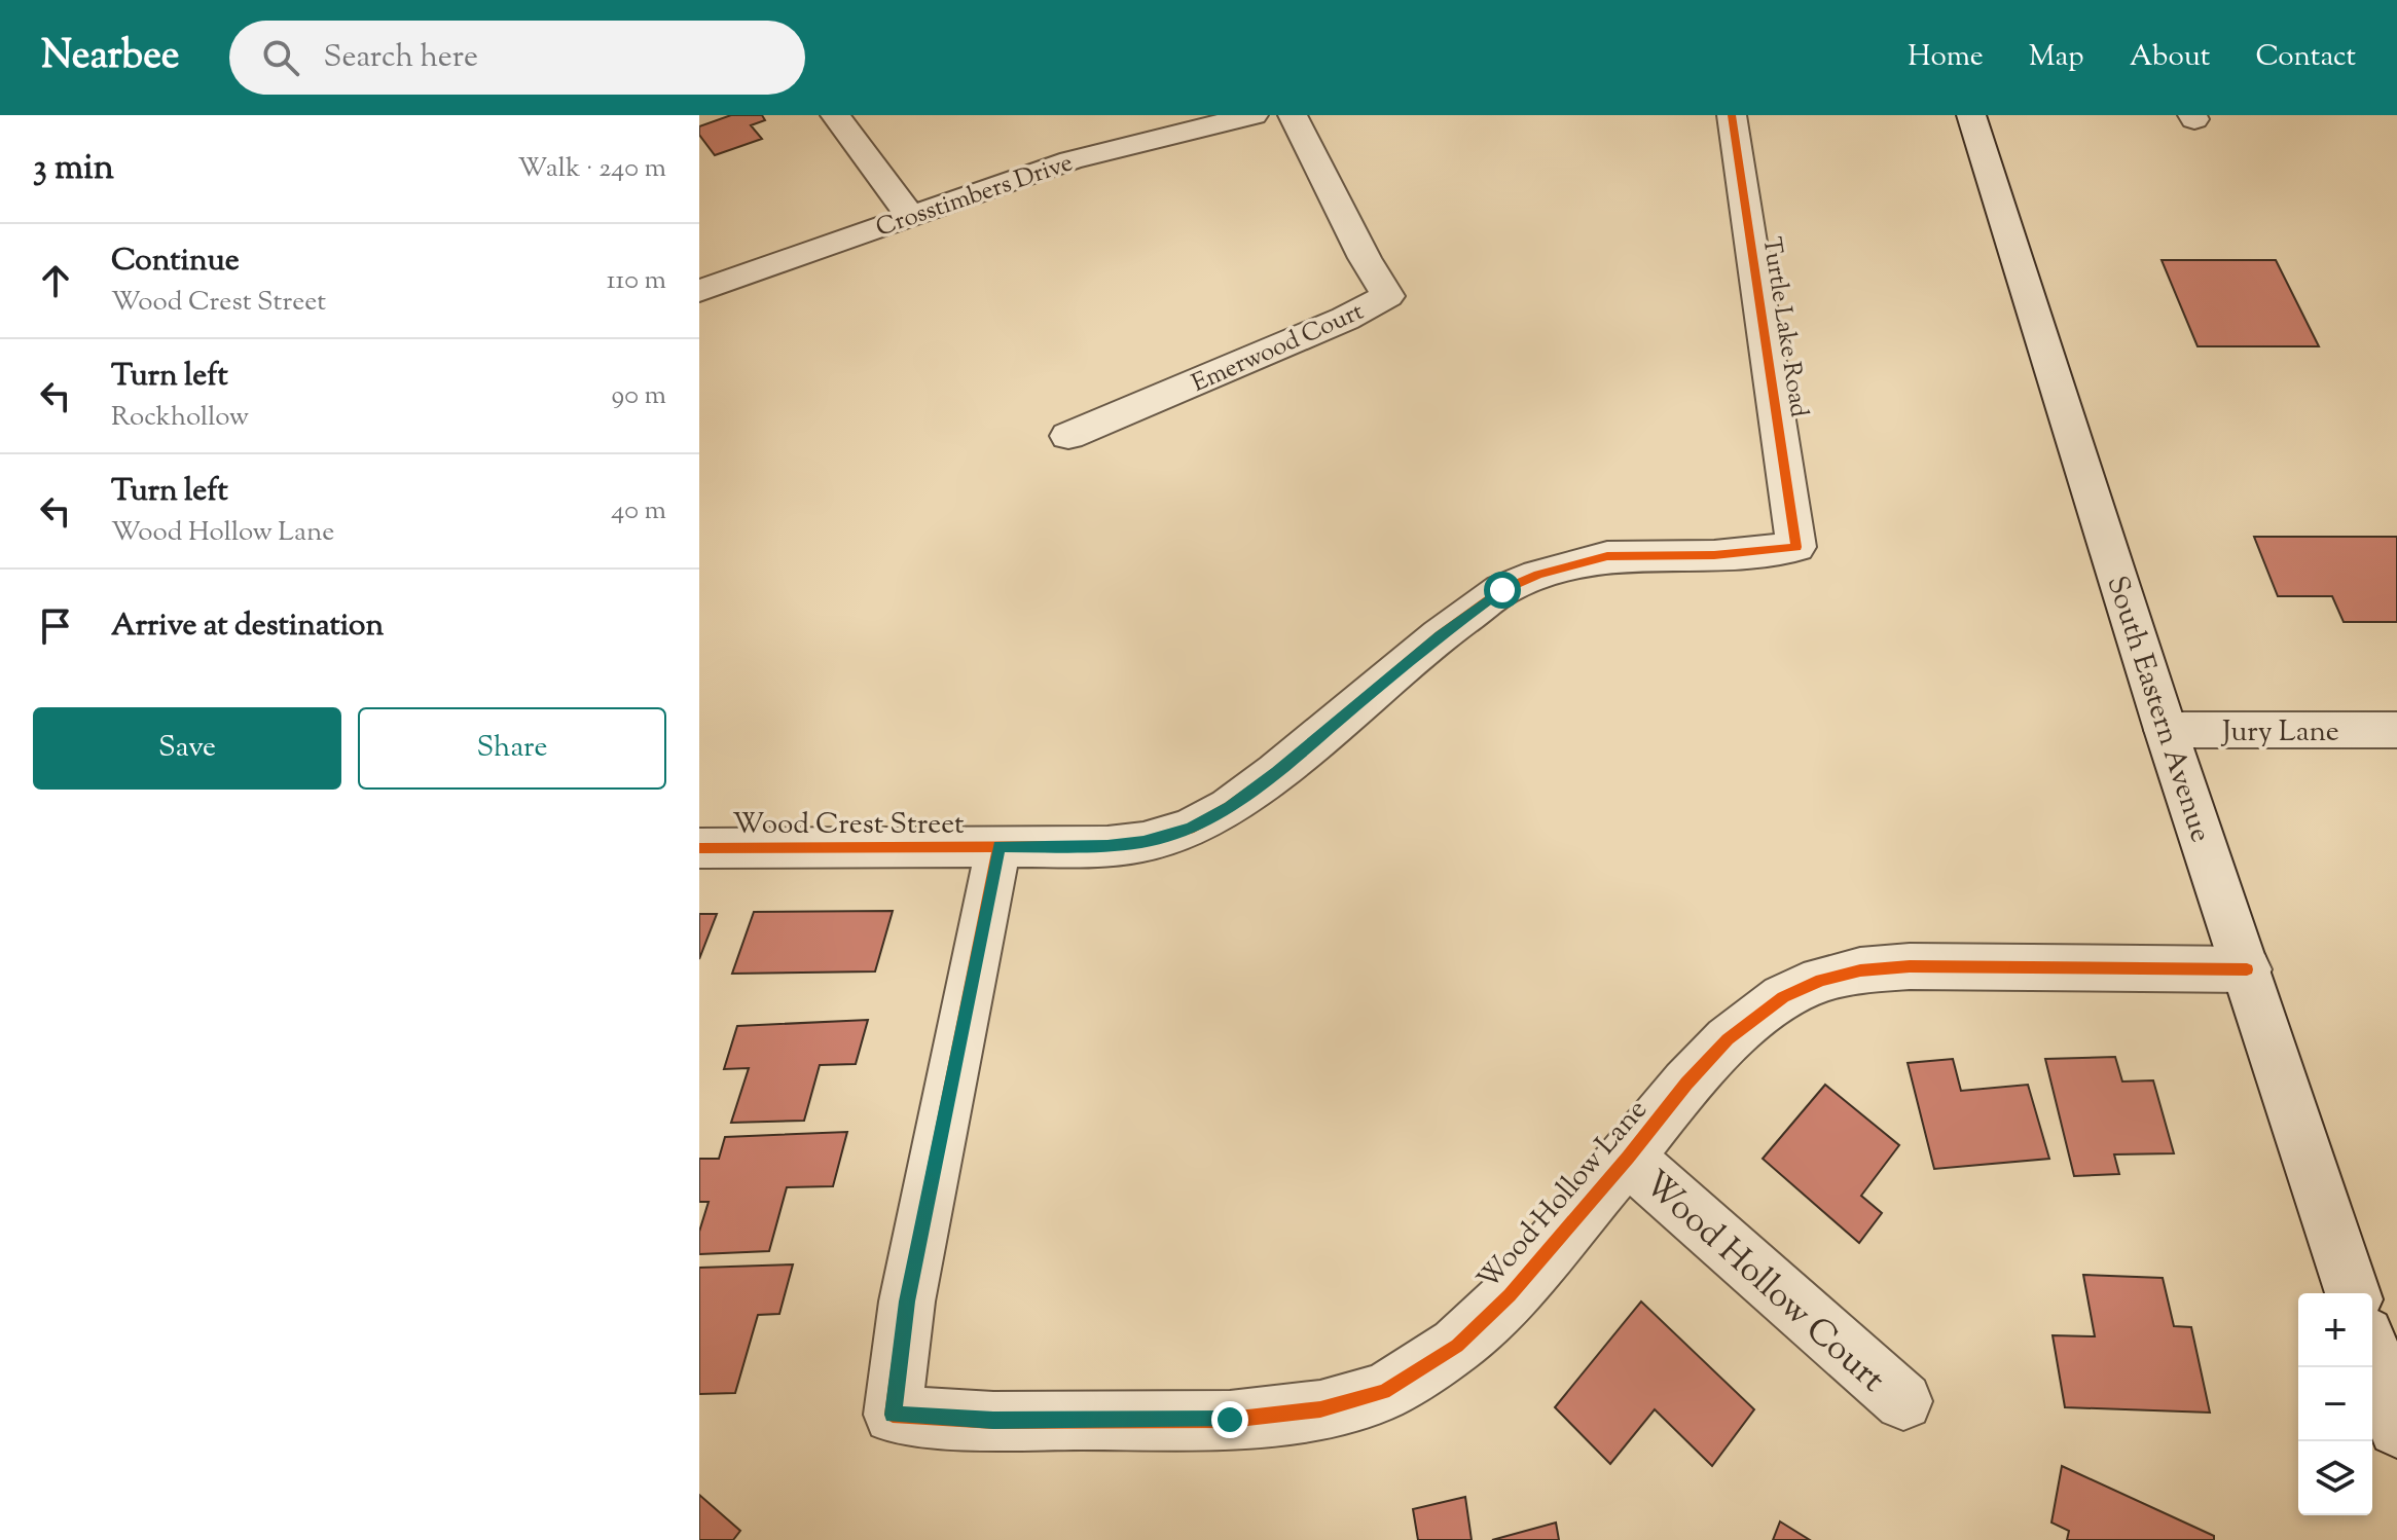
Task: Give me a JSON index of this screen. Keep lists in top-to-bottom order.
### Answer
{
  "streets": {
    "street": [
      "Crosstimbers Drive",
      "Turtle Lake Road",
      "Emerwood Court",
      "South Eastern Avenue",
      "Jury Lane",
      "Wood Crest Street",
      "Wood Hollow Lane",
      "Wood Hollow Court"
    ]
  },
  "crossings": [
    ["Turtle Lake Road", "Wood Crest Street"],
    ["South Eastern Avenue", "Jury Lane"],
    ["South Eastern Avenue", "Wood Hollow Lane"],
    ["Wood Crest Street", "Wood Hollow Lane"],
    ["Wood Hollow Lane", "Wood Hollow Court"]
  ],
  "page": {
    "header": "Nearbee",
    "search": "Search here",
    "nav": [
      "Home",
      "Map",
      "About",
      "Contact"
    ],
    "heading": ["3 min", "Walk · 240 m"],
    "list": [
      ["Continue", "Wood Crest Street", "110 m"],
      ["Turn left", "Rockhollow", "90 m"],
      ["Turn left", "Wood Hollow Lane", "40 m"],
      "Arrive at destination"
    ],
    "buttons": ["Save", "Share"],
    "map_buttons": ["+", "−"]
  }
}
